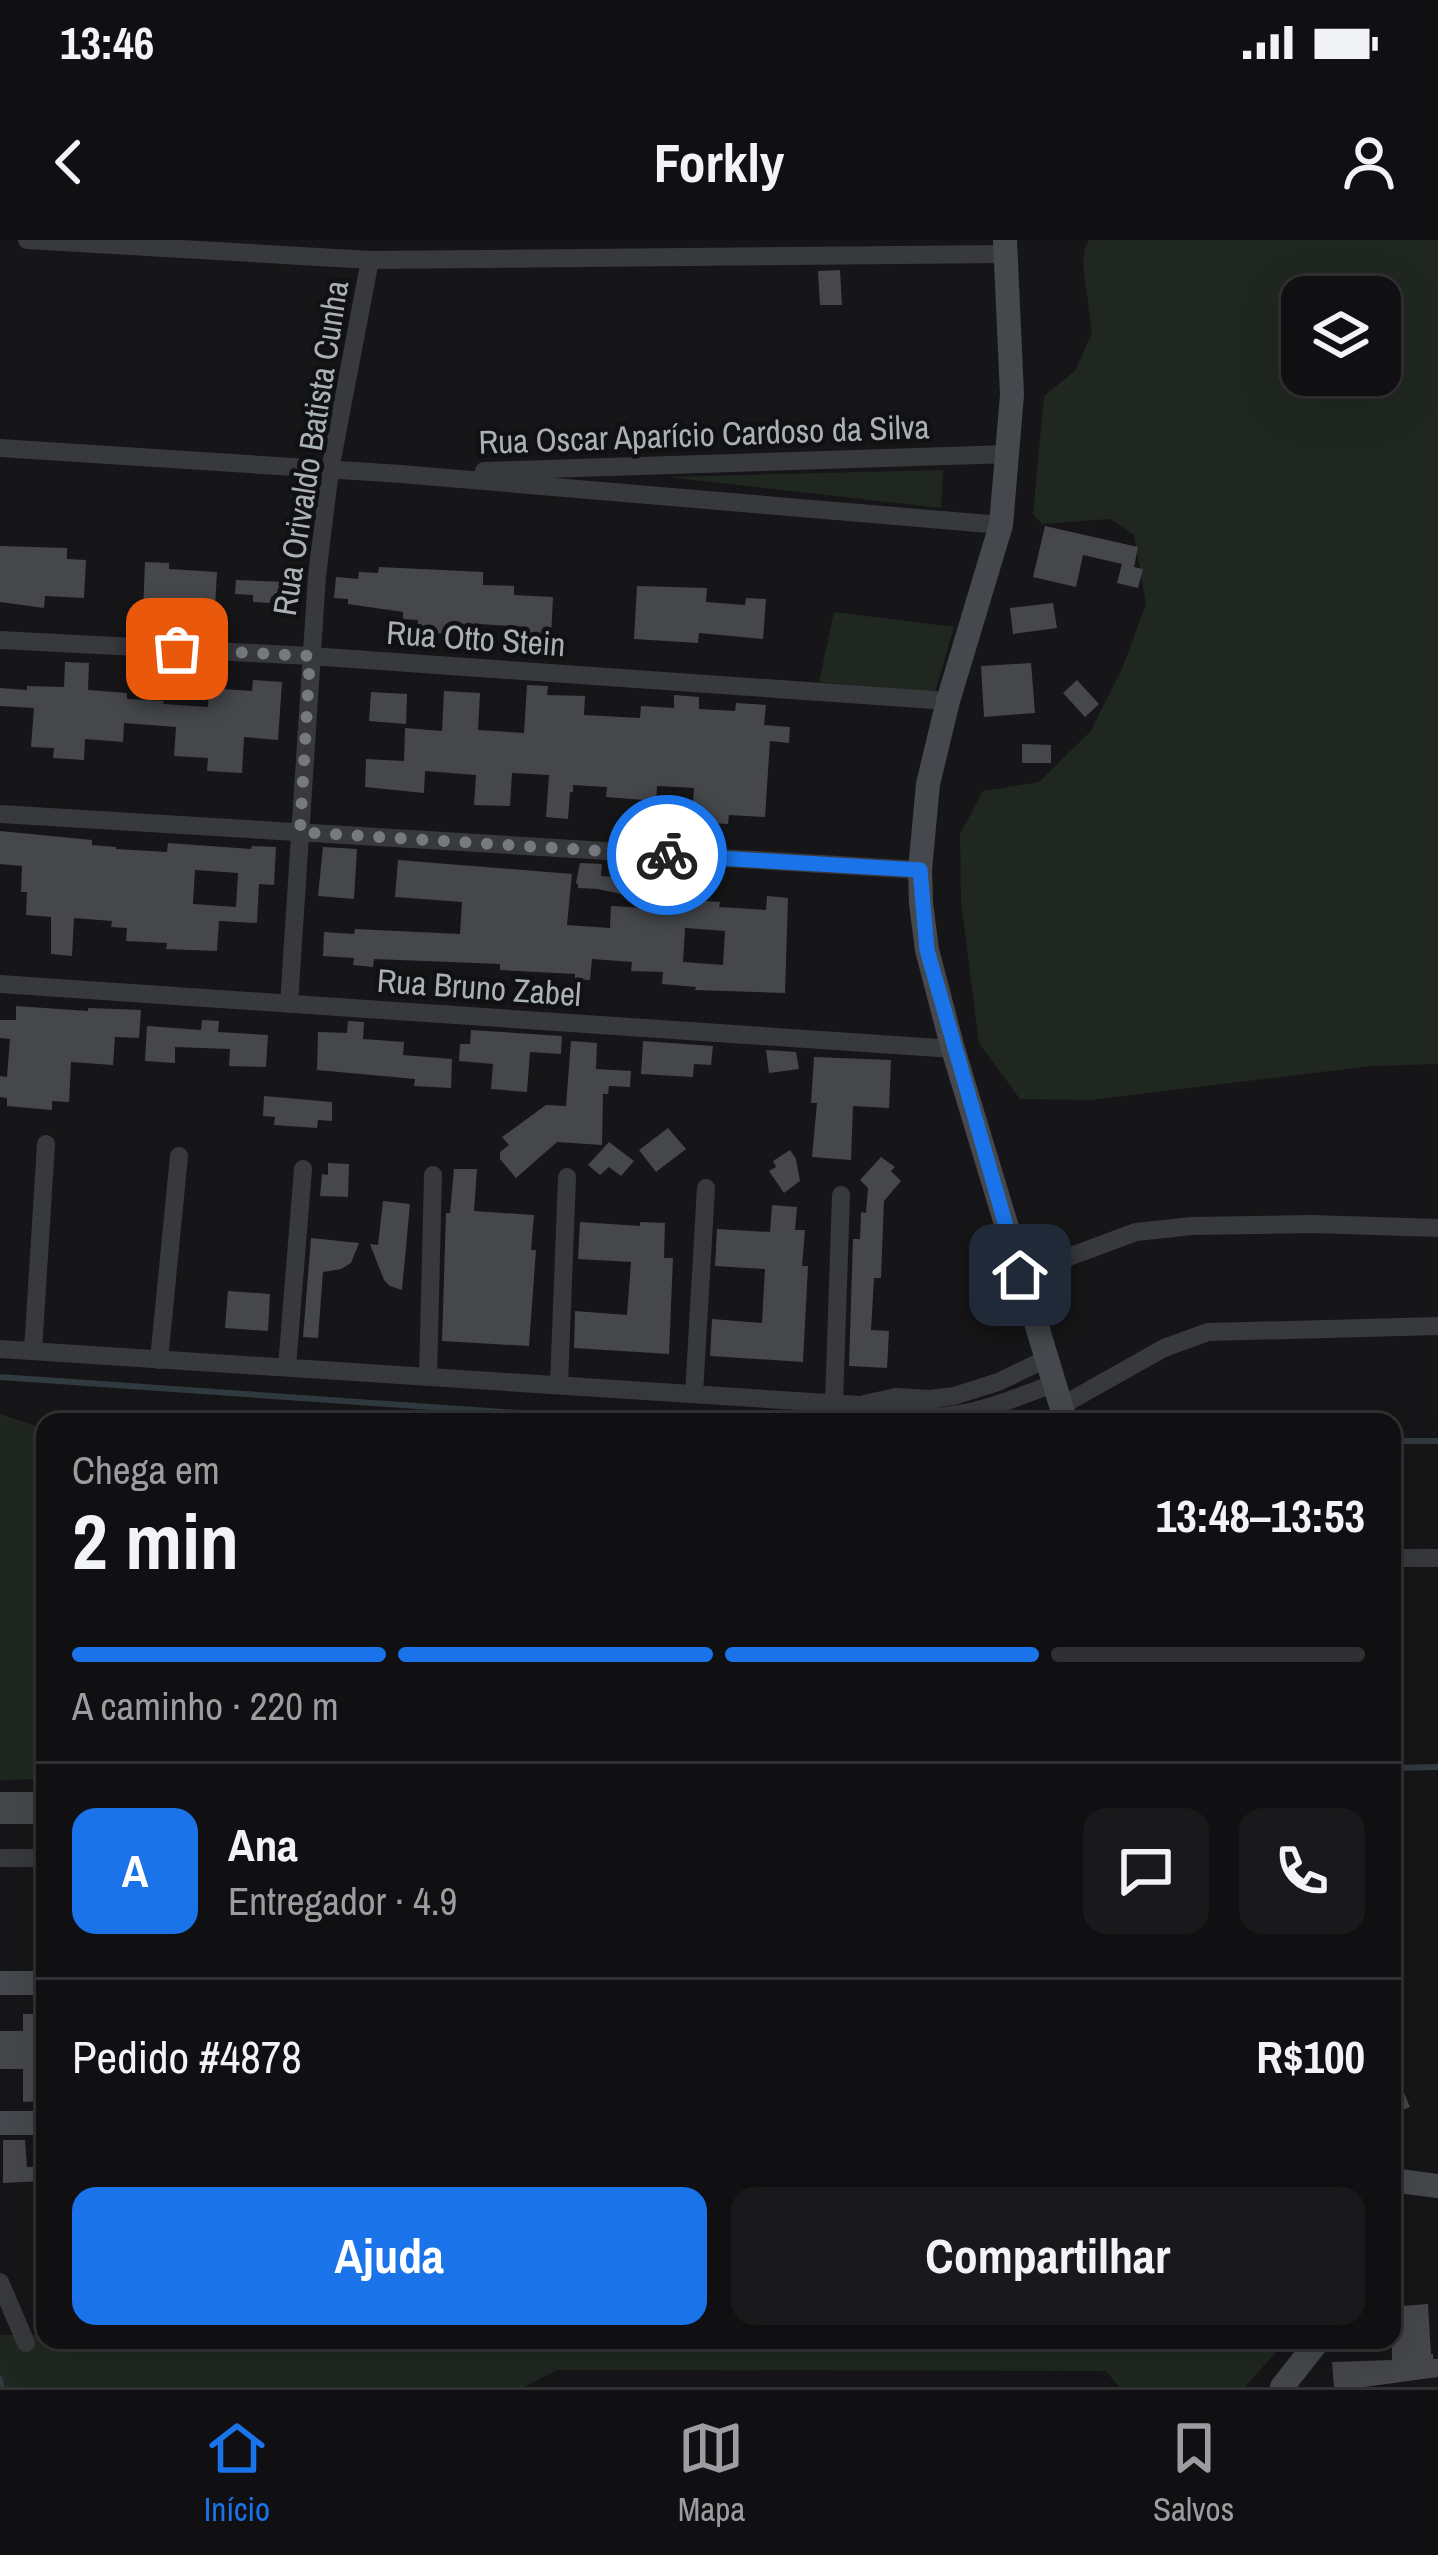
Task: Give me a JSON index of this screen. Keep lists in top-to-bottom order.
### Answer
{
  "streets": {
    "street": [
      "Rua Oscar Aparício Cardoso da Silva",
      "Rua Orivaldo Batista Cunha",
      "Rua Otto Stein",
      "Rua Bruno Zabel"
    ]
  },
  "crossings": [
    ["Rua Oscar Aparício Cardoso da Silva", "Rua Orivaldo Batista Cunha"],
    ["Rua Orivaldo Batista Cunha", "Rua Otto Stein"],
    ["Rua Orivaldo Batista Cunha", "Rua Bruno Zabel"]
  ],
  "page": {
    "status": "13:46",
    "header": "Forkly",
    "heading": ["2 min", "Chega em", "13:48–13:53"],
    "panel": [
      "Ana",
      "Entregador · 4.9",
      "Pedido #4878",
      "R$100"
    ],
    "bar": "A caminho · 220 m",
    "round": "A",
    "buttons": ["Ajuda", "Compartilhar"],
    "tabs": ["Início", "Mapa", "Salvos"]
  }
}
